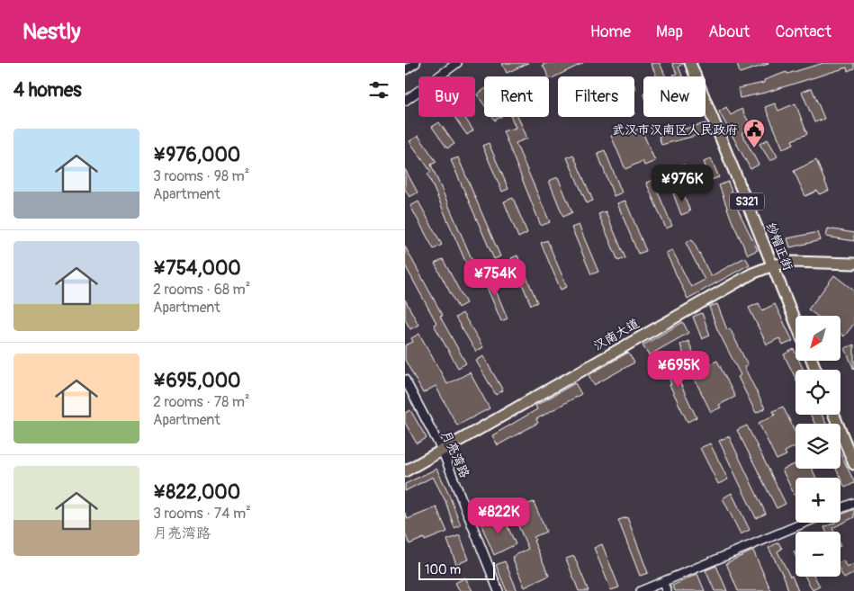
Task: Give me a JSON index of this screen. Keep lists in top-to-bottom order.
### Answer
{
  "streets": {
    "main road": ["S321", "纱帽正街", "汉南大道"],
    "street": ["月亮湾路"]
  },
  "crossings": [
    ["纱帽正街", "汉南大道"],
    ["汉南大道", "月亮湾路"]
  ],
  "places": {
    "public building": ["武汉市汉南区人民政府"]
  },
  "scale_bar": "100 m",
  "north": "bottom left",
  "page": {
    "header": "Nestly",
    "nav": [
      "Home",
      "Map",
      "About",
      "Contact"
    ],
    "heading": "4 homes",
    "chip": [
      "Buy",
      "Rent",
      "Filters",
      "New"
    ],
    "list": [
      {
        "name": "¥976,000",
        "note": "3 rooms · 98 m² · Apartment"
      },
      {
        "name": "¥754,000",
        "note": "2 rooms · 68 m² · Apartment"
      },
      {
        "name": "¥695,000",
        "note": "2 rooms · 78 m² · Apartment"
      },
      {
        "name": "¥822,000",
        "note": "3 rooms · 74 m² · 月亮湾路"
      }
    ],
    "price": [
      "¥976K",
      "¥754K",
      "¥695K",
      "¥822K"
    ],
    "map_buttons": ["+", "−"],
    "scale": "100 m"
  }
}
